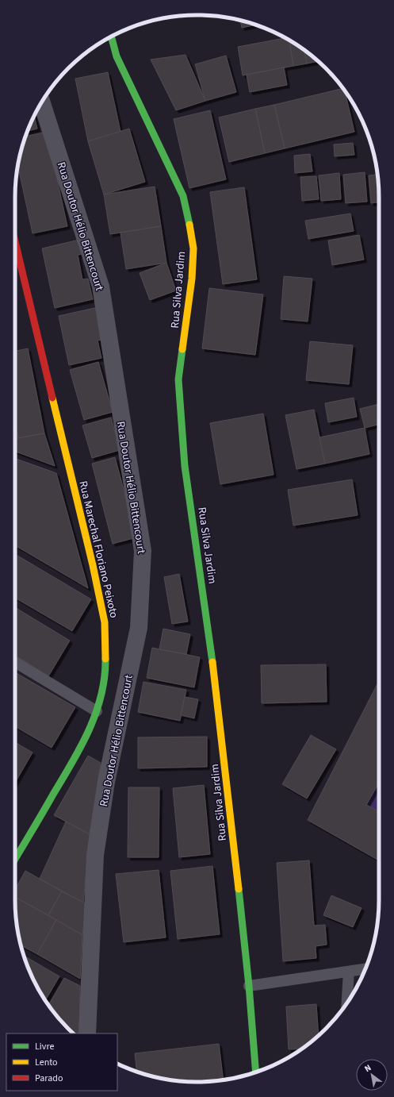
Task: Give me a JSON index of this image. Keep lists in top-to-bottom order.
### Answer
{
  "streets": {
    "street": ["Rua Doutor Hélio Bittencourt", "Rua Silva Jardim", "Rua Marechal Floriano Peixoto"]
  },
  "legend": ["Livre", "Lento", "Parado"],
  "north": "top left"
}
